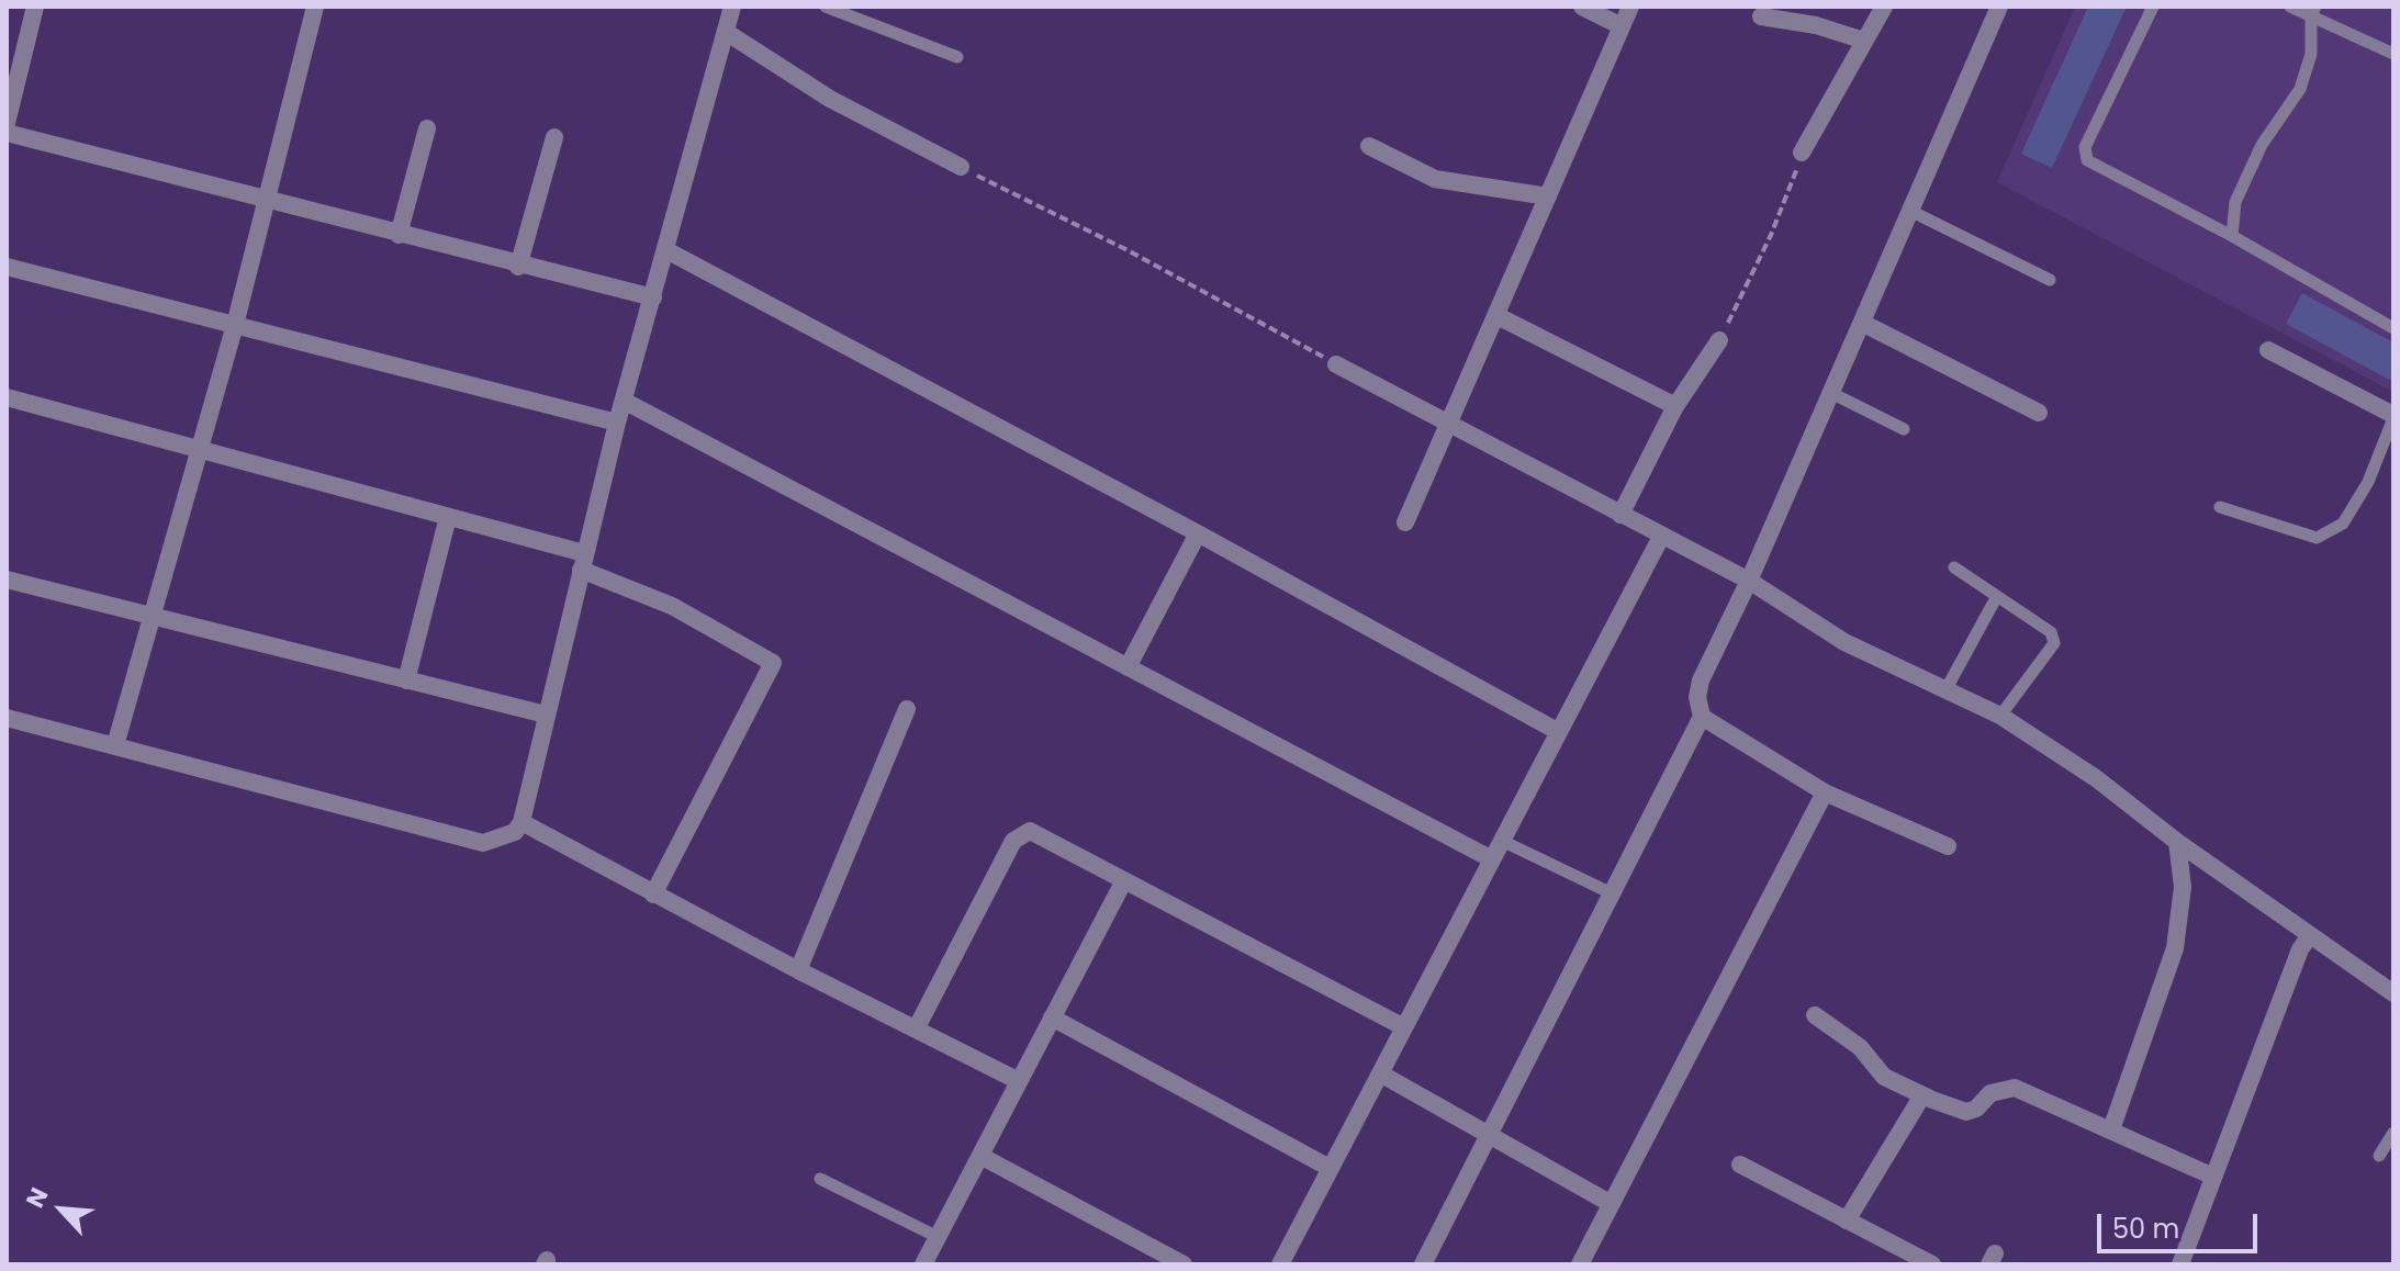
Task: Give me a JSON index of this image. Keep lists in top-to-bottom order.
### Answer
{
  "scale_bar": "50 m",
  "north": "top left"
}
